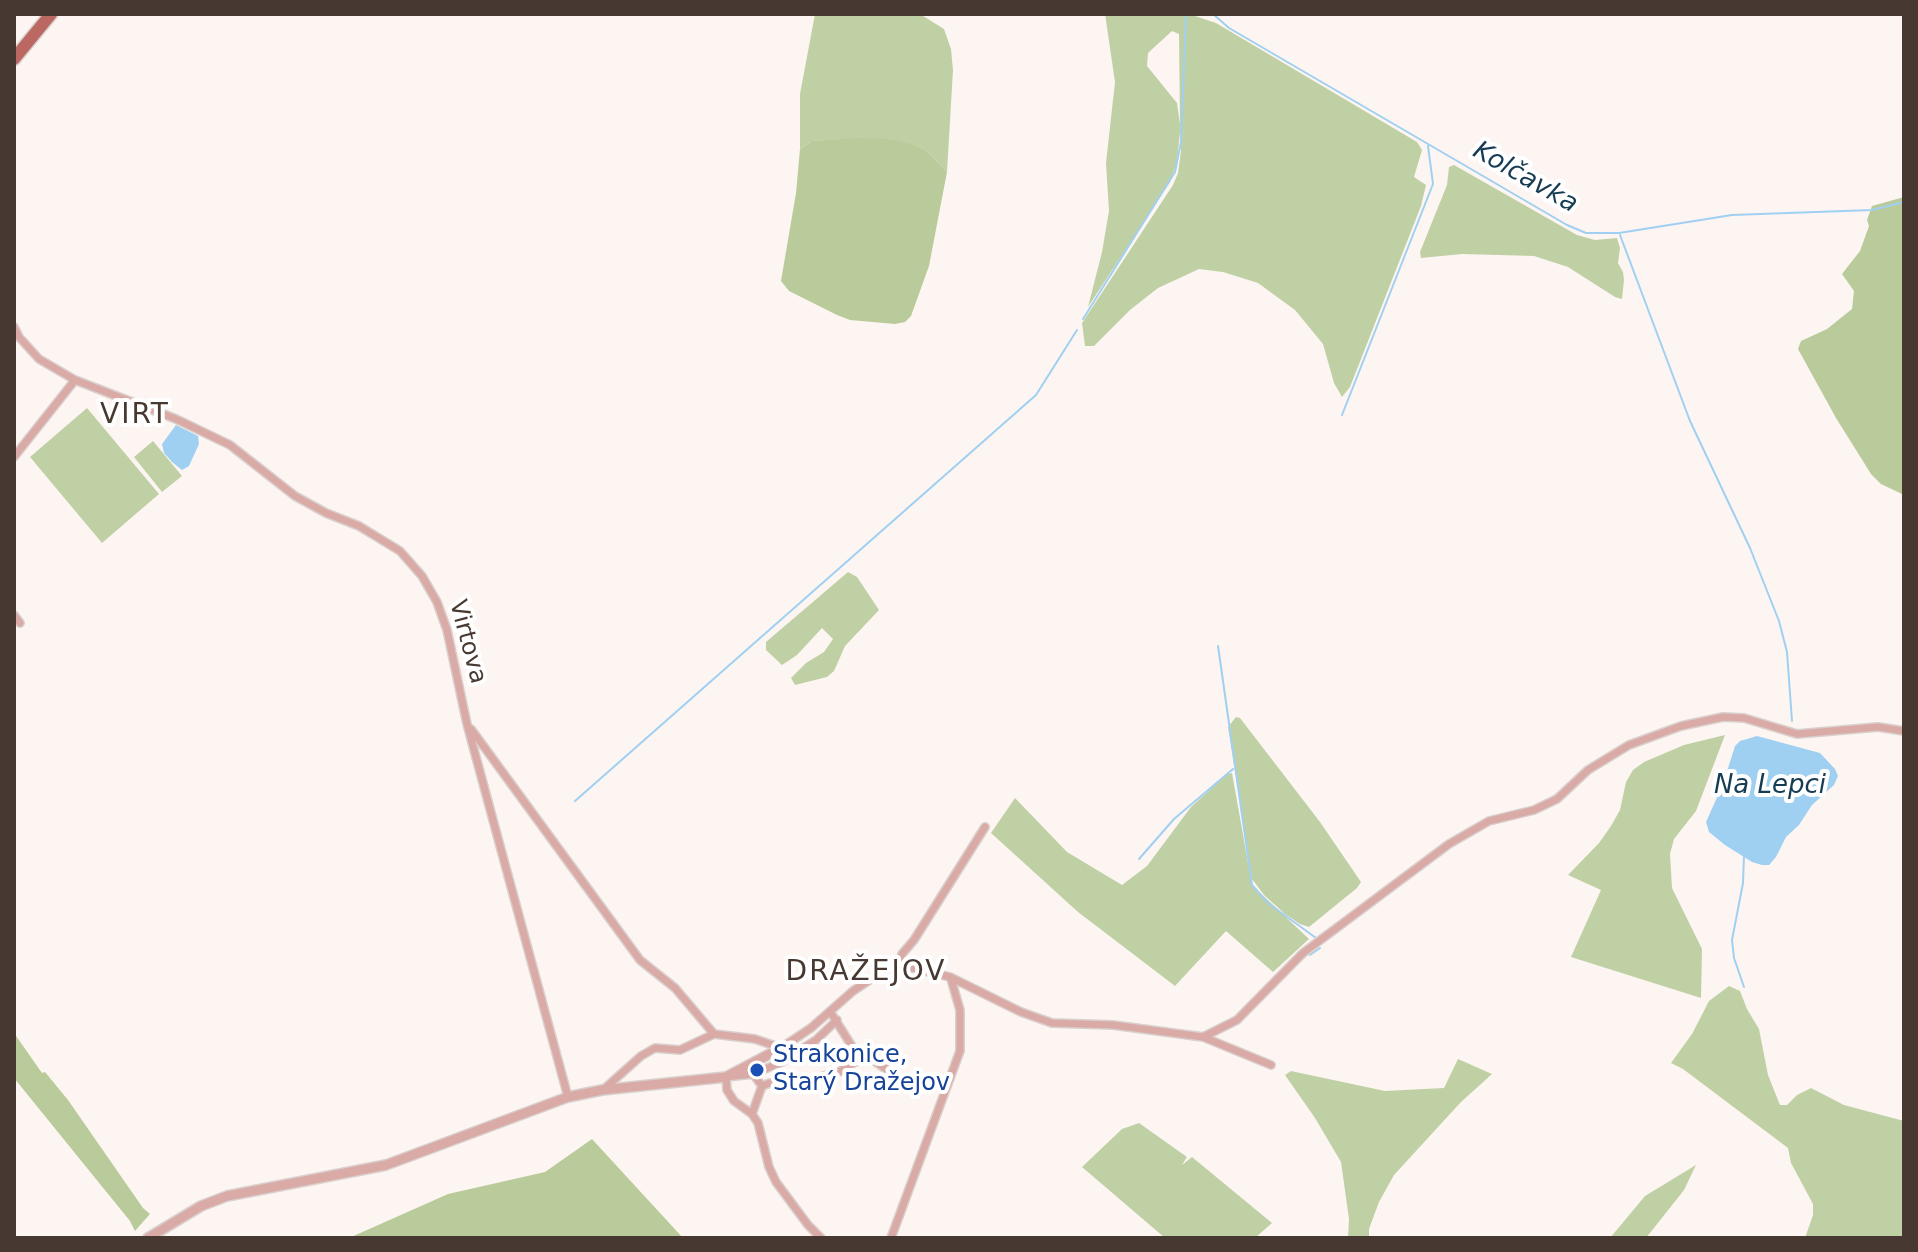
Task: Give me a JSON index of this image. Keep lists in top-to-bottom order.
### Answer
{
  "streets": {
    "street": ["Virtova"]
  },
  "districts": ["VIRT", "DRAŽEJOV"],
  "water": ["Kolčavka", "Na Lepci"],
  "places": ["Strakonice, Starý Dražejov"]
}
